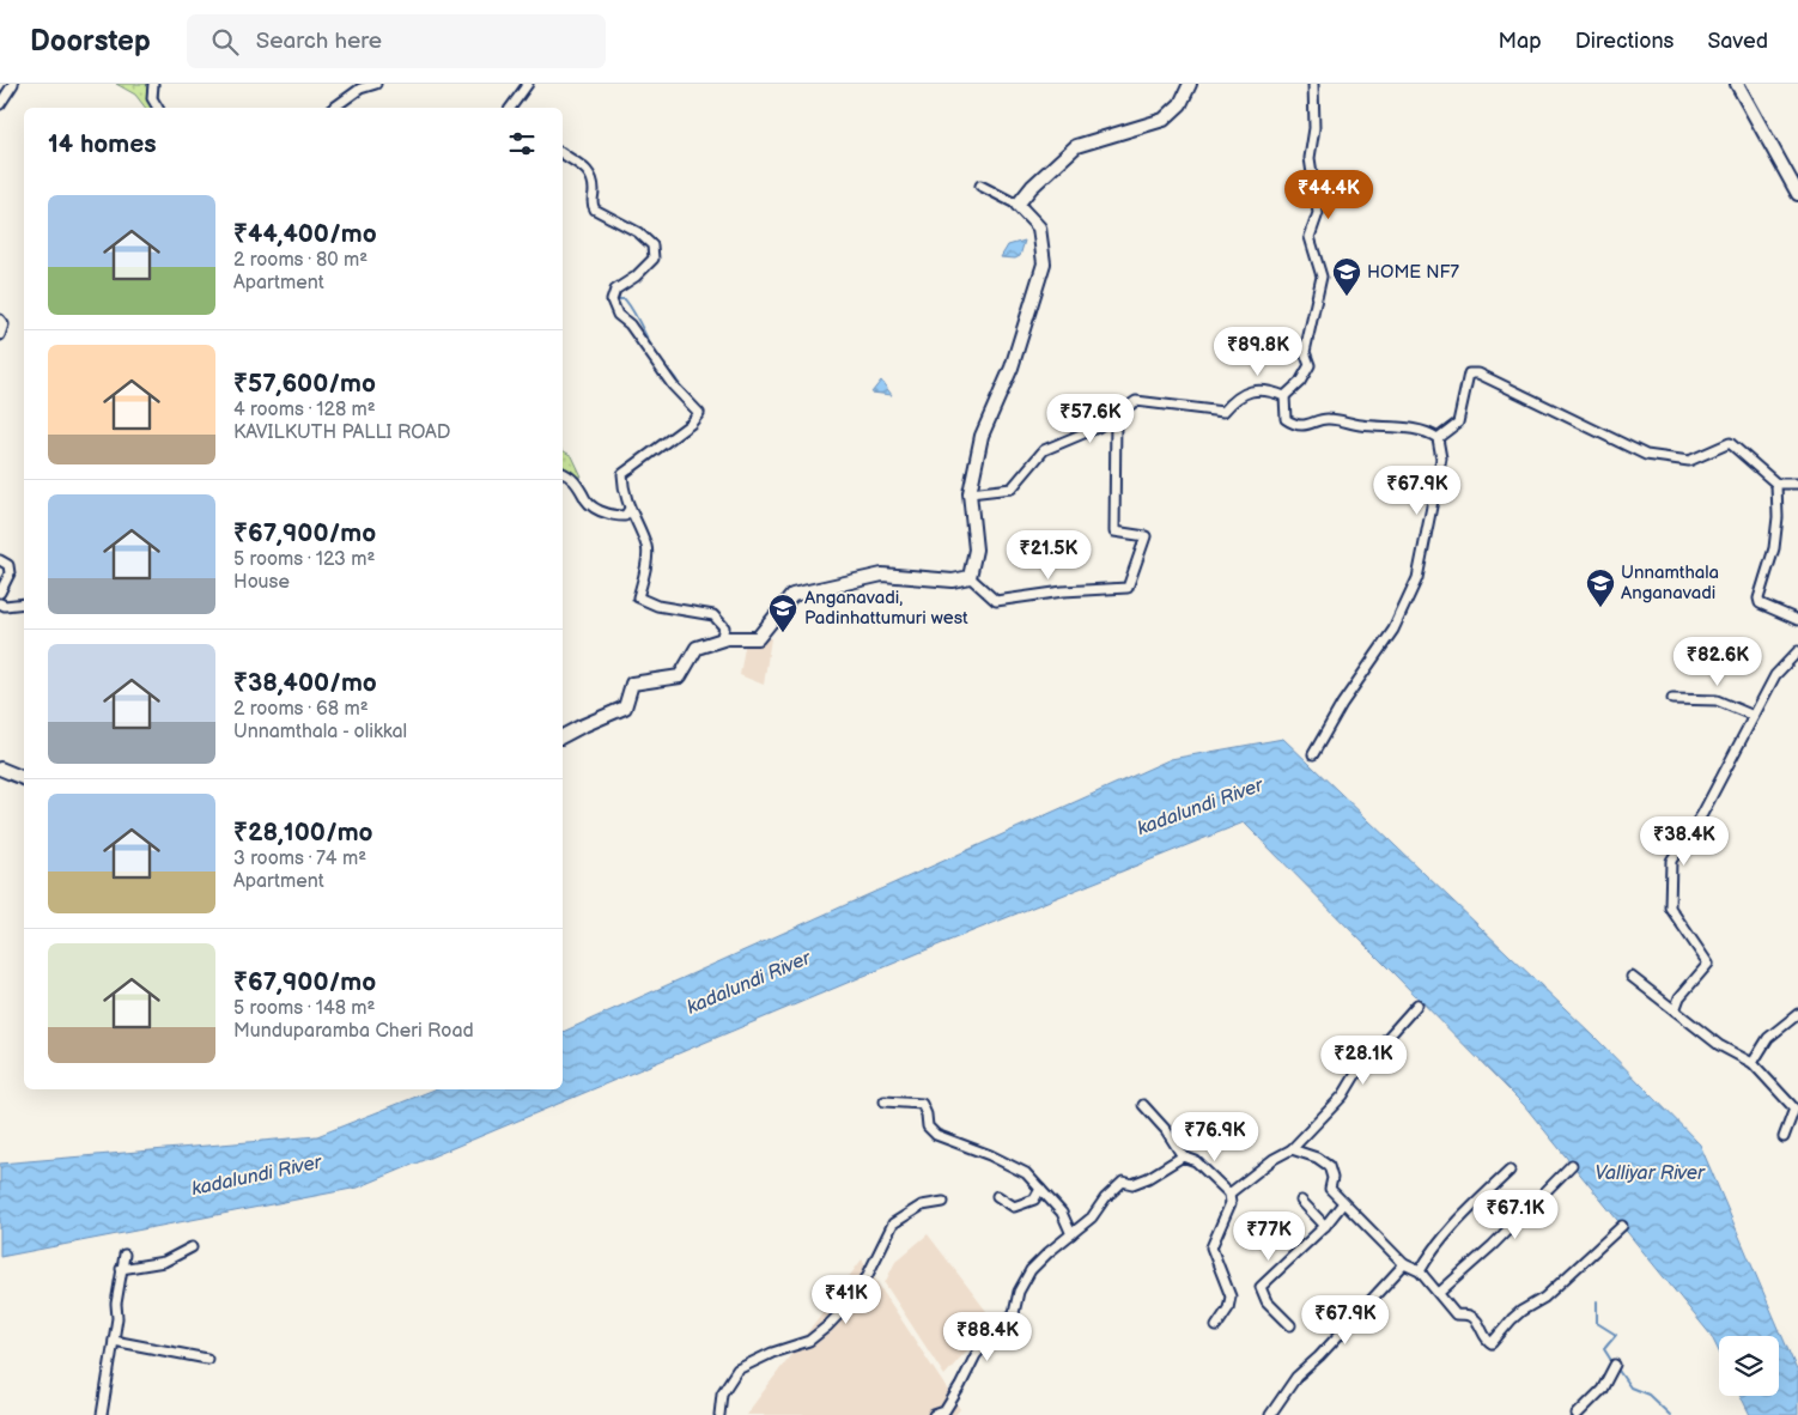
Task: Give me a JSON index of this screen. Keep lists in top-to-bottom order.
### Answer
{
  "water": ["kadalundi River", "Valliyar River"],
  "places": {
    "school or university": ["HOME NF7", "Unnamthala Anganavadi", "Anganavadi, Padinhattumuri west"]
  },
  "page": {
    "header": "Doorstep",
    "search": "Search here",
    "nav": ["Map", "Directions", "Saved"],
    "heading": "14 homes",
    "price": [
      "₹44.4K",
      "₹89.8K",
      "₹57.6K",
      "₹67.9K",
      "₹21.5K",
      "₹82.6K",
      "₹38.4K",
      "₹28.1K",
      "₹76.9K",
      "₹67.1K",
      "₹77K",
      "₹41K",
      "₹67.9K",
      "₹88.4K"
    ],
    "list": [
      {
        "name": "₹44,400/mo",
        "note": "2 rooms · 80 m² · Apartment"
      },
      {
        "name": "₹57,600/mo",
        "note": "4 rooms · 128 m² · KAVILKUTH PALLI ROAD"
      },
      {
        "name": "₹67,900/mo",
        "note": "5 rooms · 123 m² · House"
      },
      {
        "name": "₹38,400/mo",
        "note": "2 rooms · 68 m² · Unnamthala - olikkal"
      },
      {
        "name": "₹28,100/mo",
        "note": "3 rooms · 74 m² · Apartment"
      },
      {
        "name": "₹67,900/mo",
        "note": "5 rooms · 148 m² · Munduparamba Cheri Road"
      }
    ]
  }
}
